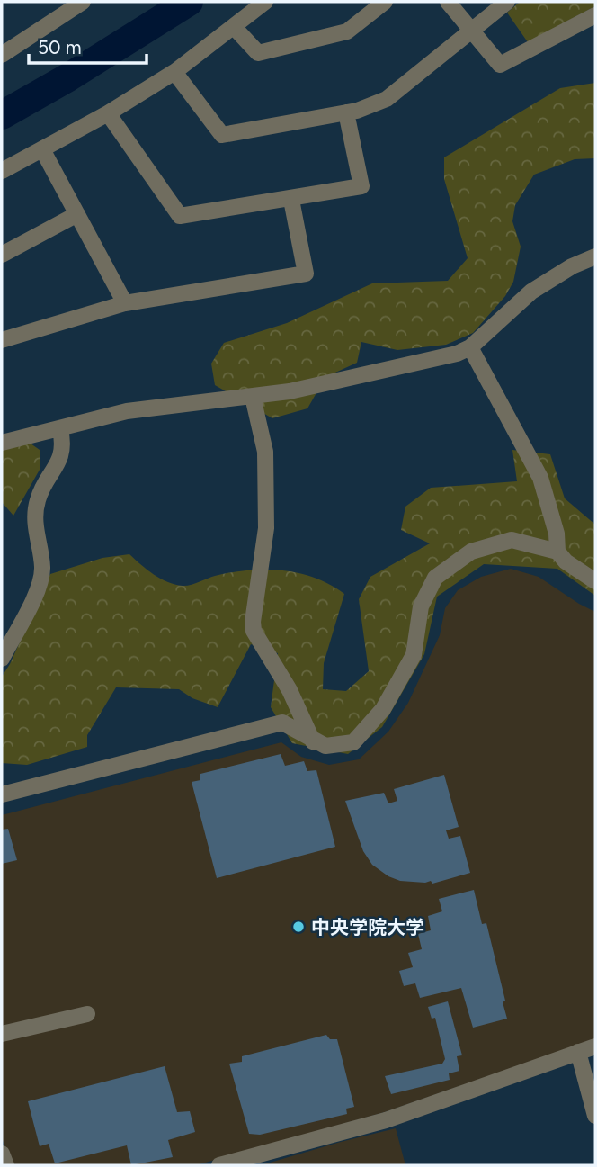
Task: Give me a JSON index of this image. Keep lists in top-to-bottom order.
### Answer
{
  "places": ["中央学院大学"],
  "scale_bar": "50 m"
}
